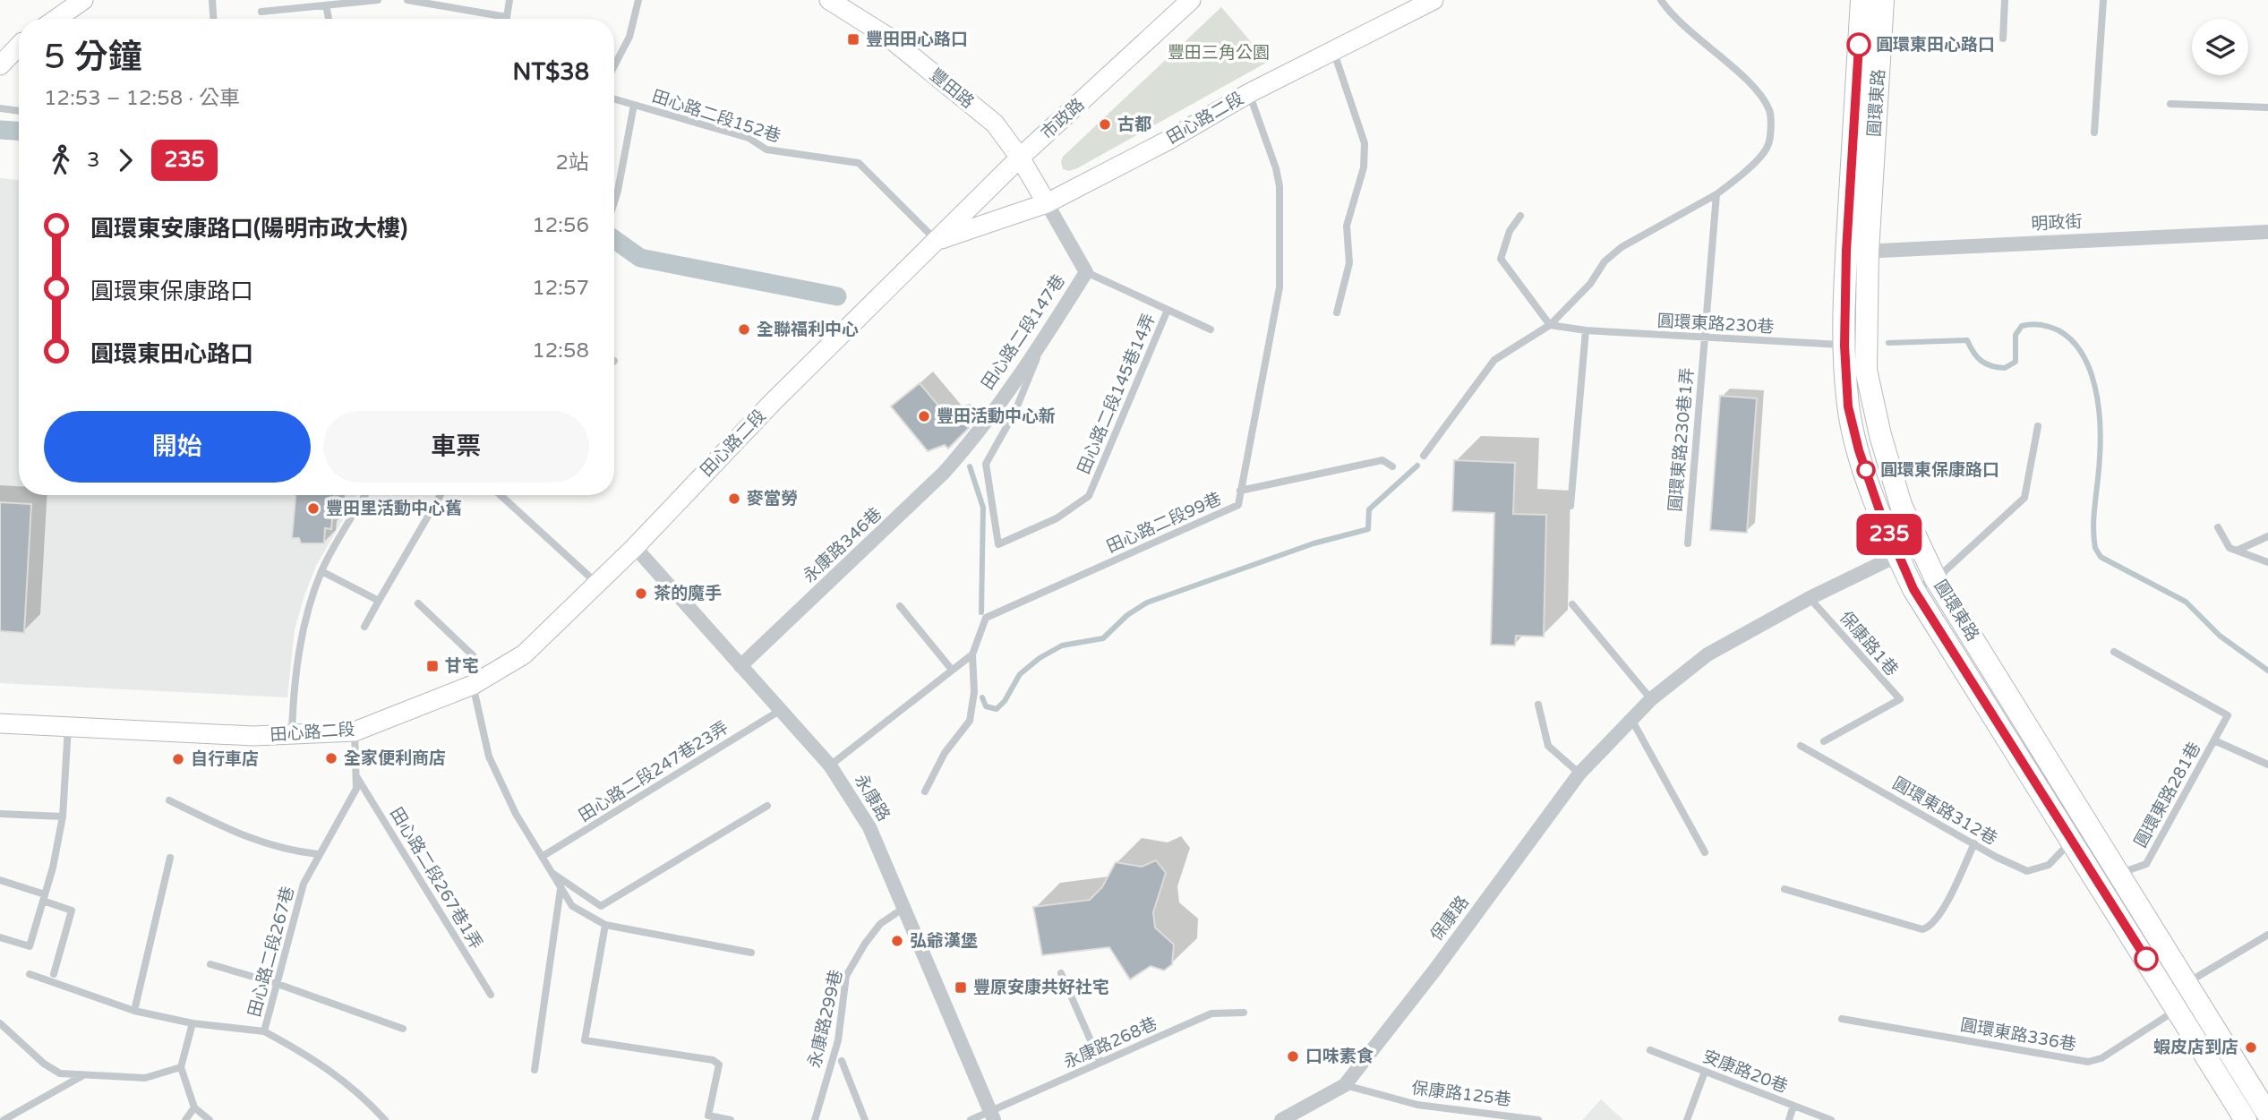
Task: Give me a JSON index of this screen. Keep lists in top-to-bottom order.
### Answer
{
  "streets": {
    "main road": ["圓環東路"],
    "street": [
      "豐田路",
      "田心路二段",
      "市政路",
      "明政街",
      "田心路二段147巷",
      "永康路346巷",
      "永康路",
      "保康路"
    ],
    "lane": [
      "田心路二段152巷",
      "圓環東路230巷",
      "田心路二段145巷14弄",
      "圓環東路230巷1弄",
      "田心路二段99巷",
      "保康路1巷",
      "田心路二段247巷23弄",
      "圓環東路281巷",
      "圓環東路312巷",
      "田心路二段267巷1弄",
      "田心路二段267巷",
      "永康路299巷",
      "圓環東路336巷",
      "永康路268巷",
      "安康路20巷",
      "保康路125巷"
    ]
  },
  "crossings": [
    ["豐田路", "田心路二段"],
    ["豐田路", "市政路"],
    ["豐田路", "田心路二段147巷"],
    ["圓環東路", "明政街"],
    ["圓環東路", "圓環東路230巷"],
    ["圓環東路", "圓環東路281巷"],
    ["圓環東路", "圓環東路312巷"],
    ["圓環東路", "保康路"],
    ["圓環東路", "圓環東路336巷"],
    ["田心路二段152巷", "田心路二段"],
    ["田心路二段152巷", "市政路"],
    ["田心路二段", "市政路"],
    ["田心路二段", "田心路二段147巷"],
    ["田心路二段", "田心路二段99巷"],
    ["田心路二段", "永康路"],
    ["田心路二段", "田心路二段267巷"],
    ["圓環東路230巷", "圓環東路230巷1弄"],
    ["田心路二段147巷", "田心路二段145巷14弄"],
    ["田心路二段147巷", "永康路346巷"],
    ["永康路346巷", "永康路"],
    ["保康路1巷", "保康路"],
    ["田心路二段247巷23弄", "永康路"],
    ["永康路", "永康路299巷"],
    ["永康路", "永康路268巷"],
    ["田心路二段267巷1弄", "田心路二段267巷"],
    ["保康路", "保康路125巷"]
  ],
  "parks": ["豐田三角公園"],
  "places": {
    "transit": ["豐田田心路口", "甘宅", "豐原安康共好社宅"],
    "other": [
      "圓環東田心路口",
      "古都",
      "全聯福利中心",
      "豐田活動中心新",
      "圓環東保康路口",
      "麥當勞",
      "豐田里活動中心舊",
      "茶的魔手",
      "全家便利商店",
      "自行車店",
      "弘爺漢堡",
      "蝦皮店到店",
      "口味素食"
    ]
  },
  "lines": ["bus line 235"],
  "page": {
    "on_map": "235",
    "heading": ["5 分鐘", "12:53 – 12:58 · 公車", "NT$38"],
    "legs": ["3", "235", "2站"],
    "list": [
      {
        "name": "圓環東安康路口(陽明市政大樓)",
        "value": "12:56"
      },
      {
        "name": "圓環東保康路口",
        "value": "12:57"
      },
      {
        "name": "圓環東田心路口",
        "value": "12:58"
      }
    ],
    "buttons": ["開始", "車票"]
  }
}
